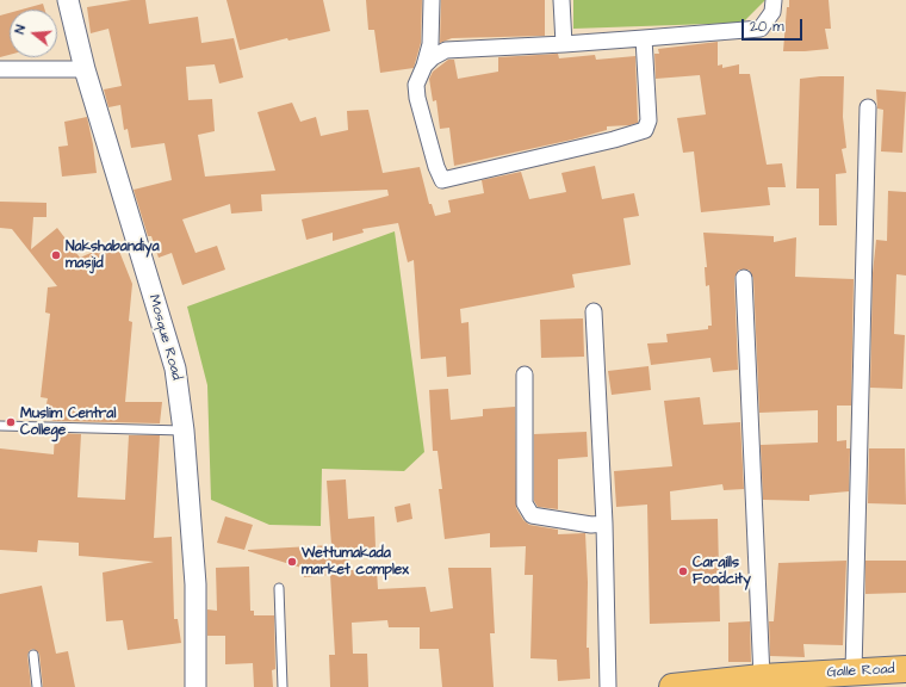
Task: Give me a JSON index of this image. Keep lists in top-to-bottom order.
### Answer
{
  "streets": {
    "highway": ["Galle Road"],
    "street": ["Mosque Road"]
  },
  "places": [
    "Nakshabandiya masjid",
    "Muslim Central College",
    "Wettumakada market complex",
    "Cargills Foodcity"
  ],
  "scale_bar": "20 m",
  "north": "left"
}
